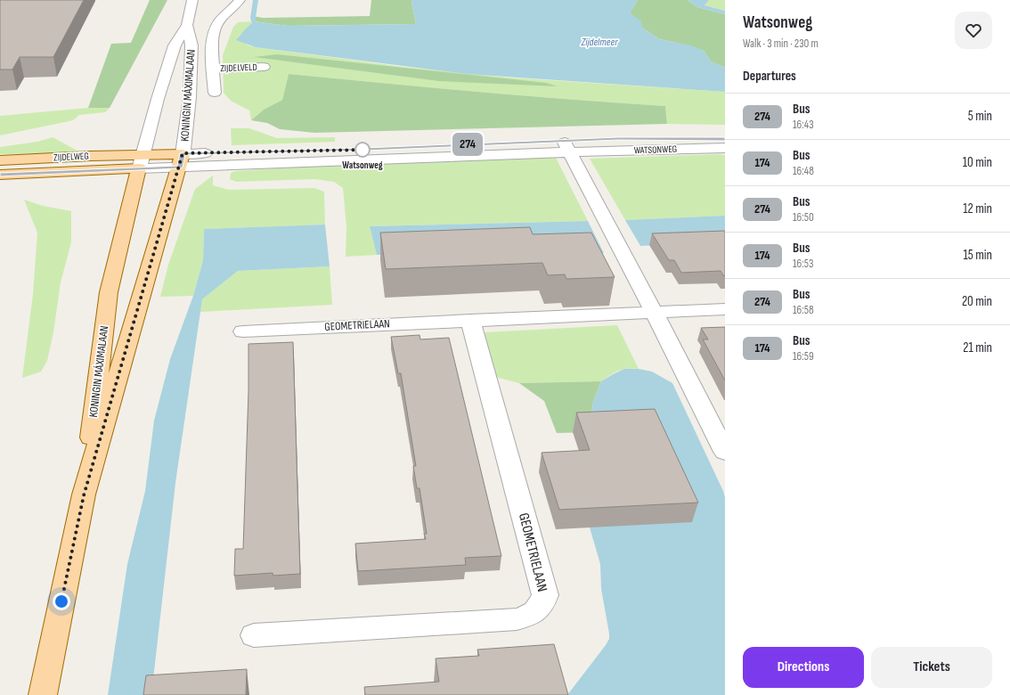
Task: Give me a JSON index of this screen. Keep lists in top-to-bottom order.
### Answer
{
  "streets": {
    "main road": ["KONINGIN MÁXIMALAAN", "ZIJDELWEG"],
    "street": ["ZIJDELVELD", "WATSONWEG", "GEOMETRIELAAN"]
  },
  "crossings": [
    ["KONINGIN MÁXIMALAAN", "WATSONWEG"],
    ["KONINGIN MÁXIMALAAN", "ZIJDELWEG"],
    ["WATSONWEG", "ZIJDELWEG"]
  ],
  "water": ["Zijdelmeer"],
  "places": ["Watsonweg"],
  "lines": ["bus line 274"],
  "page": {
    "on_map": "274",
    "heading": [
      ["Watsonweg", "Walk · 3 min · 230 m"],
      "Departures"
    ],
    "list": [
      {
        "mark": "274",
        "name": "Bus",
        "note": "16:43",
        "value": "5 min"
      },
      {
        "mark": "174",
        "name": "Bus",
        "note": "16:48",
        "value": "10 min"
      },
      {
        "mark": "274",
        "name": "Bus",
        "note": "16:50",
        "value": "12 min"
      },
      {
        "mark": "174",
        "name": "Bus",
        "note": "16:53",
        "value": "15 min"
      },
      {
        "mark": "274",
        "name": "Bus",
        "note": "16:58",
        "value": "20 min"
      },
      {
        "mark": "174",
        "name": "Bus",
        "note": "16:59",
        "value": "21 min"
      }
    ],
    "buttons": ["Directions", "Tickets"]
  }
}
